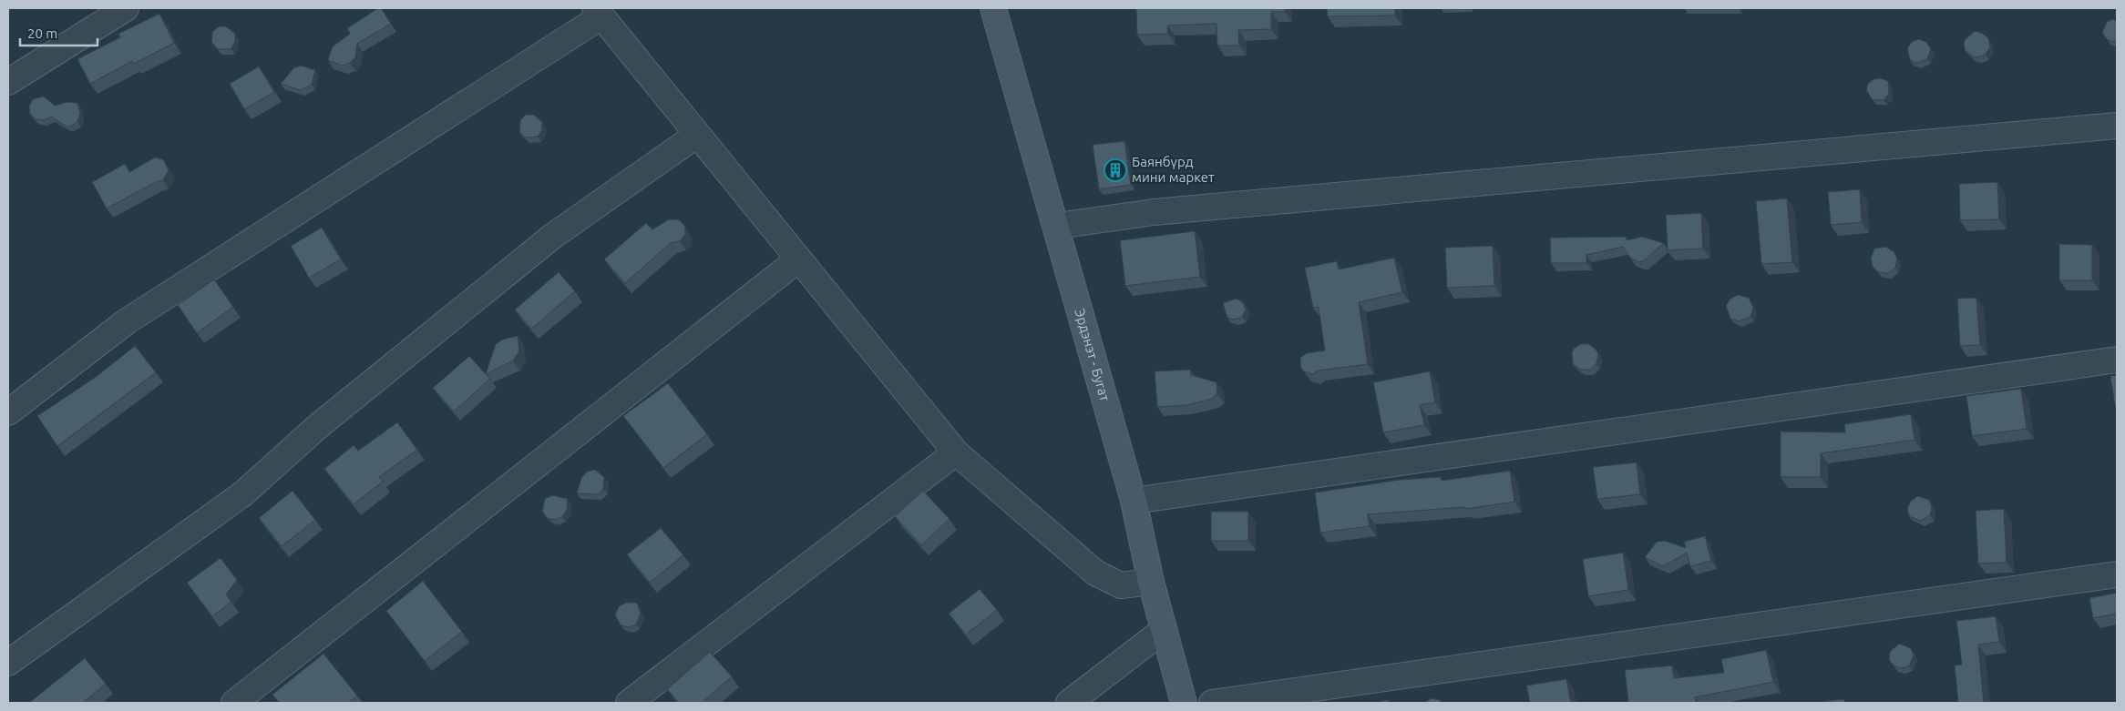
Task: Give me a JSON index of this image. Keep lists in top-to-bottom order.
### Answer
{
  "streets": {
    "street": ["Эрдэнэт - Бугат"]
  },
  "places": {
    "building": ["Баянбүрд мини маркет"]
  },
  "scale_bar": "20 m"
}
